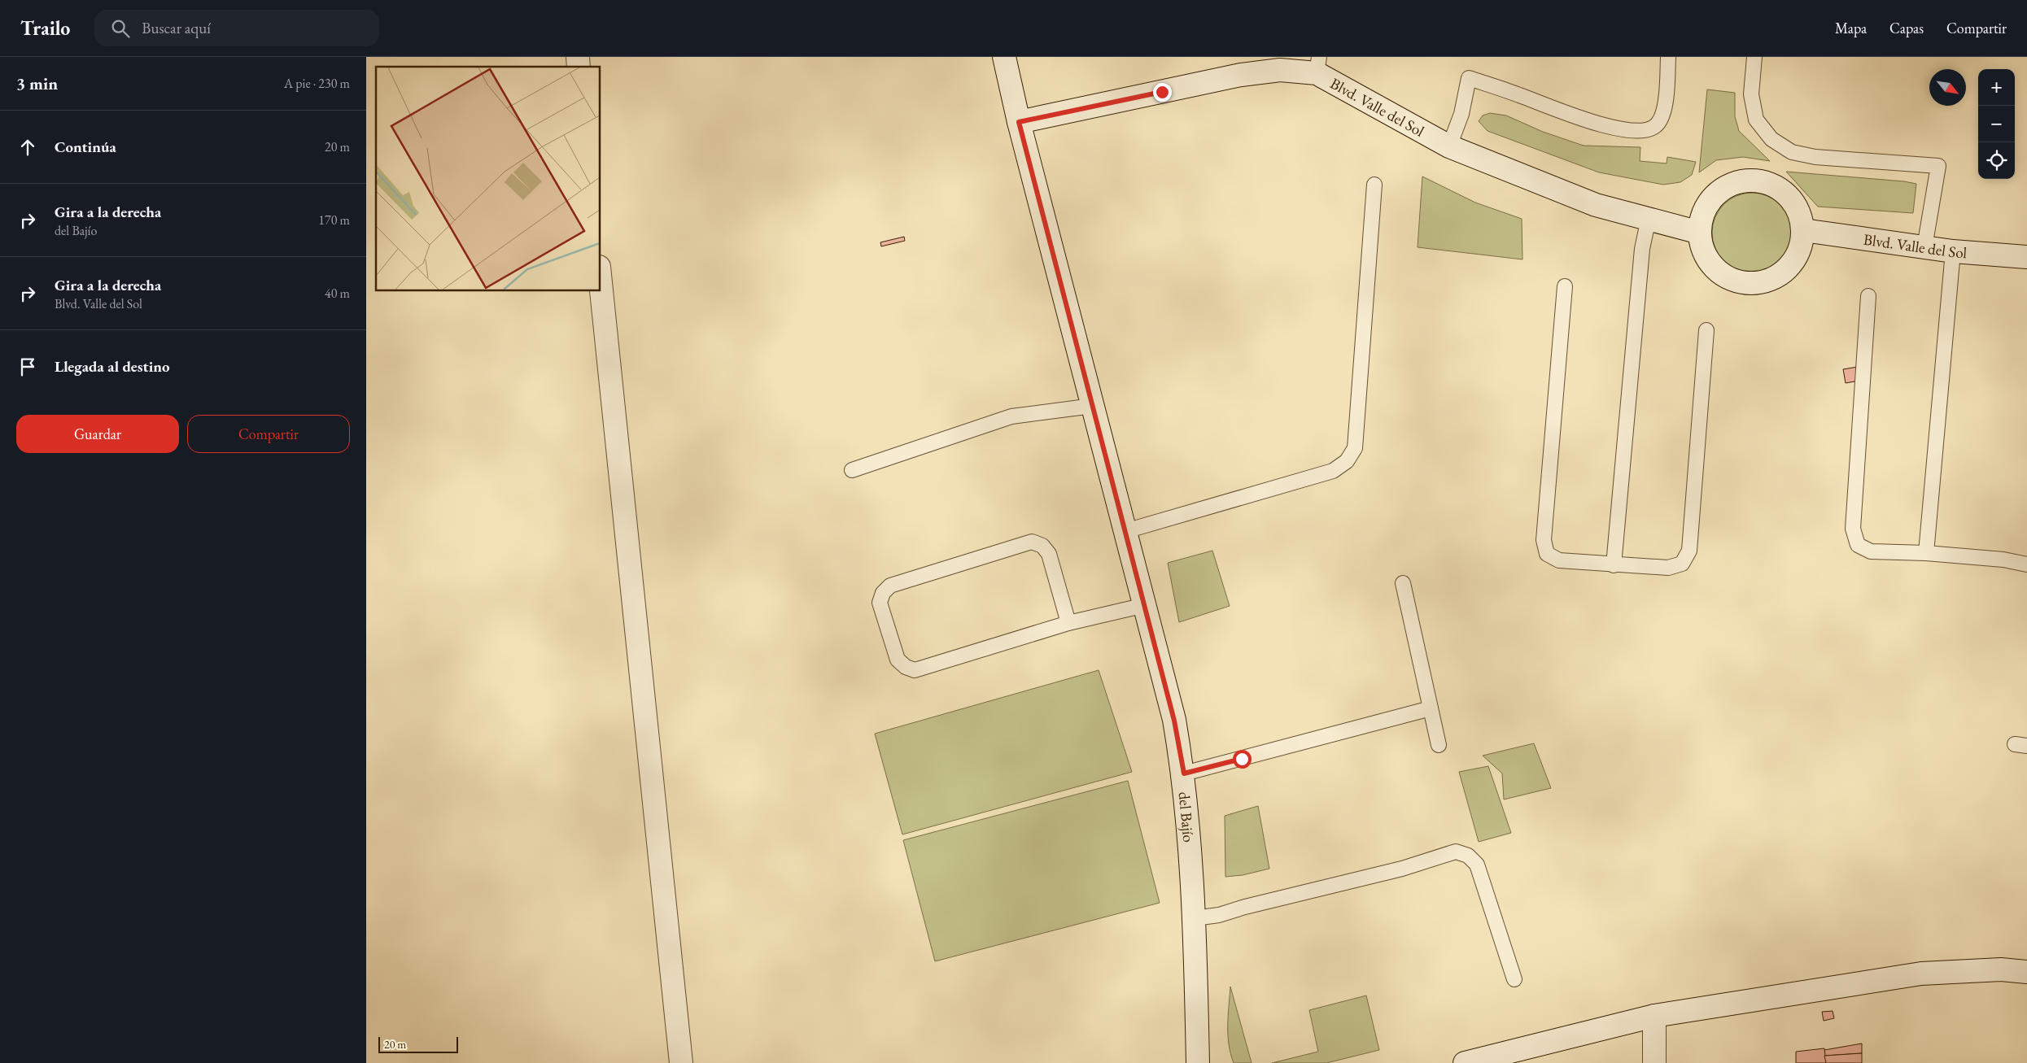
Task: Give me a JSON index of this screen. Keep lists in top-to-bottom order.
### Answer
{
  "streets": {
    "street": ["Blvd. Valle del Sol", "del Bajío"]
  },
  "crossings": [
    ["Blvd. Valle del Sol", "del Bajío"]
  ],
  "scale_bar": "20 m",
  "north": "bottom right",
  "page": {
    "header": "Trailo",
    "search": "Buscar aquí",
    "nav": ["Mapa", "Capas", "Compartir"],
    "heading": ["3 min", "A pie · 230 m"],
    "map_buttons": ["+", "−"],
    "list": [
      ["Continúa", "20 m"],
      ["Gira a la derecha", "del Bajío", "170 m"],
      ["Gira a la derecha", "Blvd. Valle del Sol", "40 m"],
      "Llegada al destino"
    ],
    "buttons": ["Guardar", "Compartir"],
    "scale": "20 m"
  }
}
